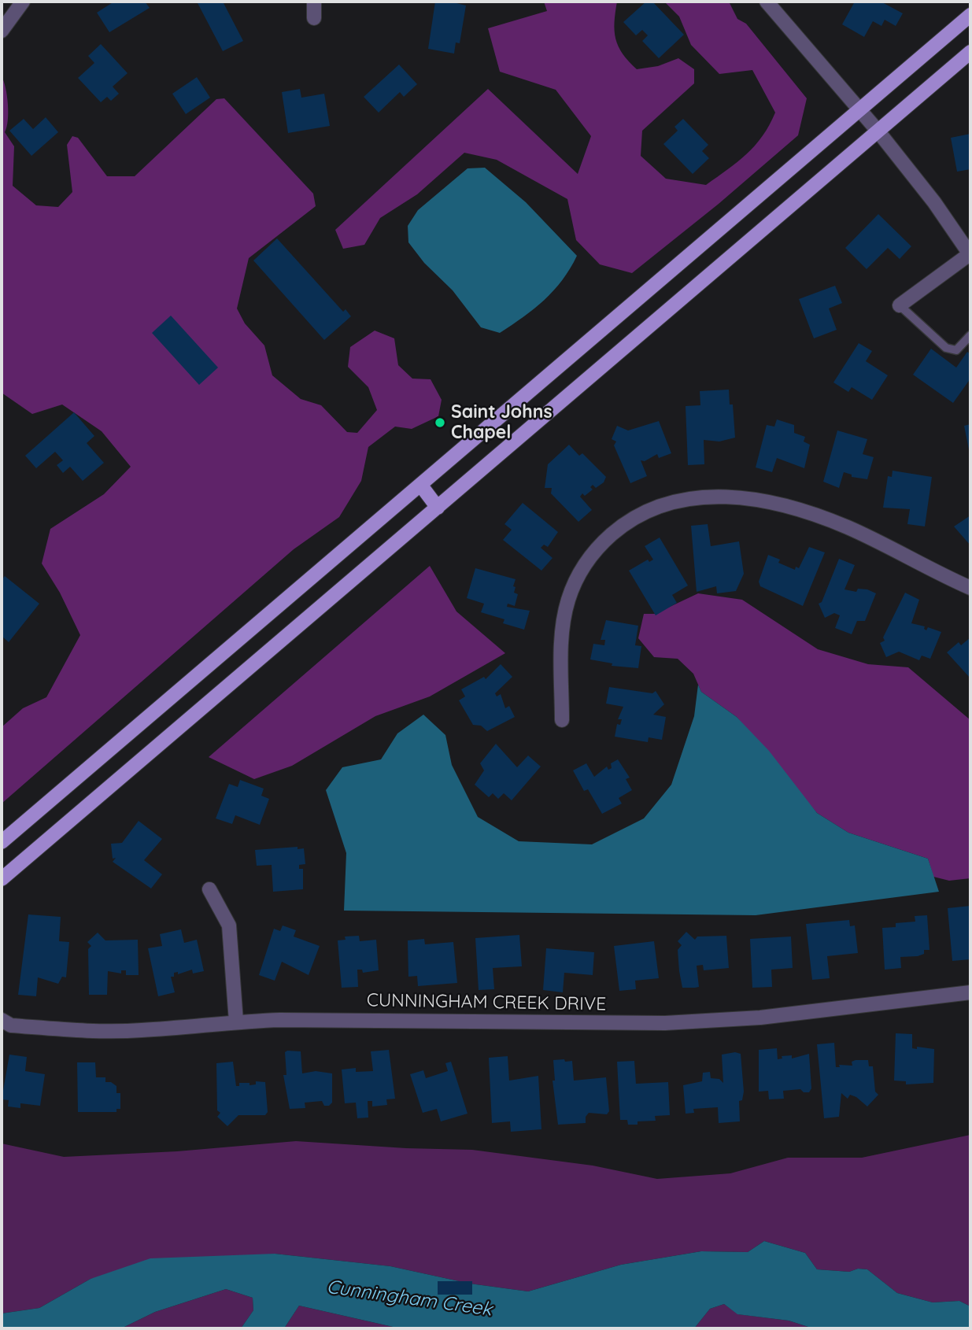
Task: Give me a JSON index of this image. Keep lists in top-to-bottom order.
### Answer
{
  "streets": {
    "street": ["CUNNINGHAM CREEK DRIVE"]
  },
  "water": ["Cunningham Creek"],
  "places": ["Saint Johns Chapel"]
}
